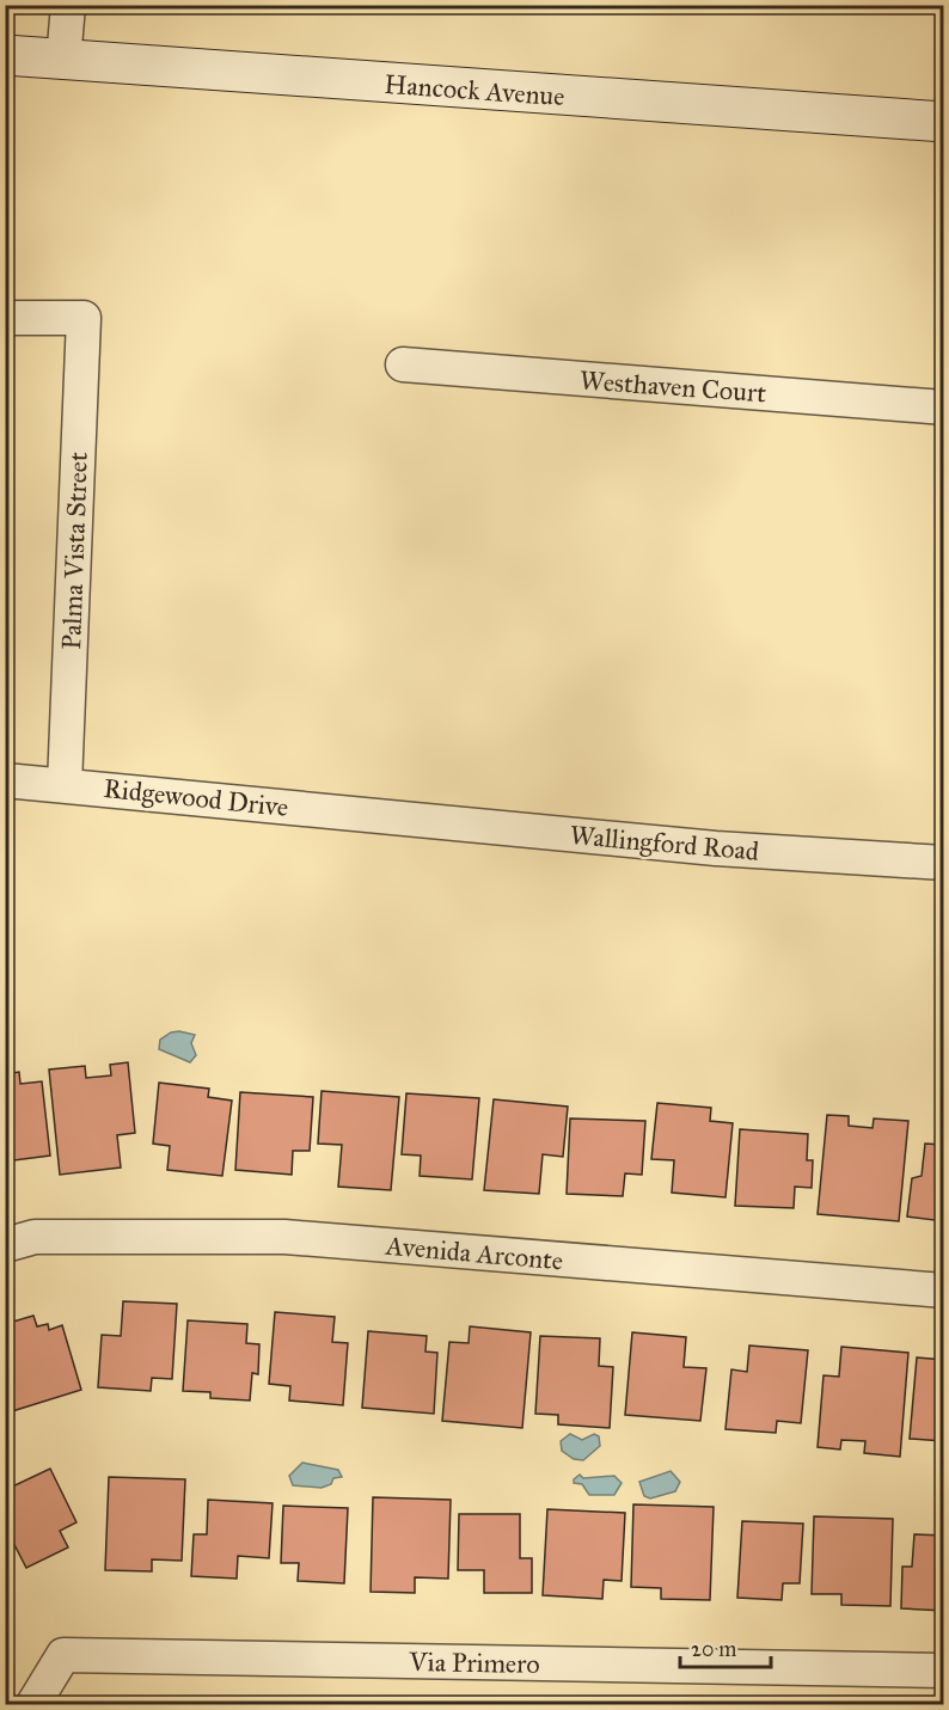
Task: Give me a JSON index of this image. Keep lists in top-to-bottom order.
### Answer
{
  "streets": {
    "main road": ["Hancock Avenue"],
    "street": [
      "Westhaven Court",
      "Palma Vista Street",
      "Ridgewood Drive",
      "Wallingford Road",
      "Avenida Arconte",
      "Via Primero"
    ]
  },
  "crossings": [
    ["Palma Vista Street", "Ridgewood Drive"],
    ["Ridgewood Drive", "Wallingford Road"]
  ],
  "scale_bar": "20 m"
}
